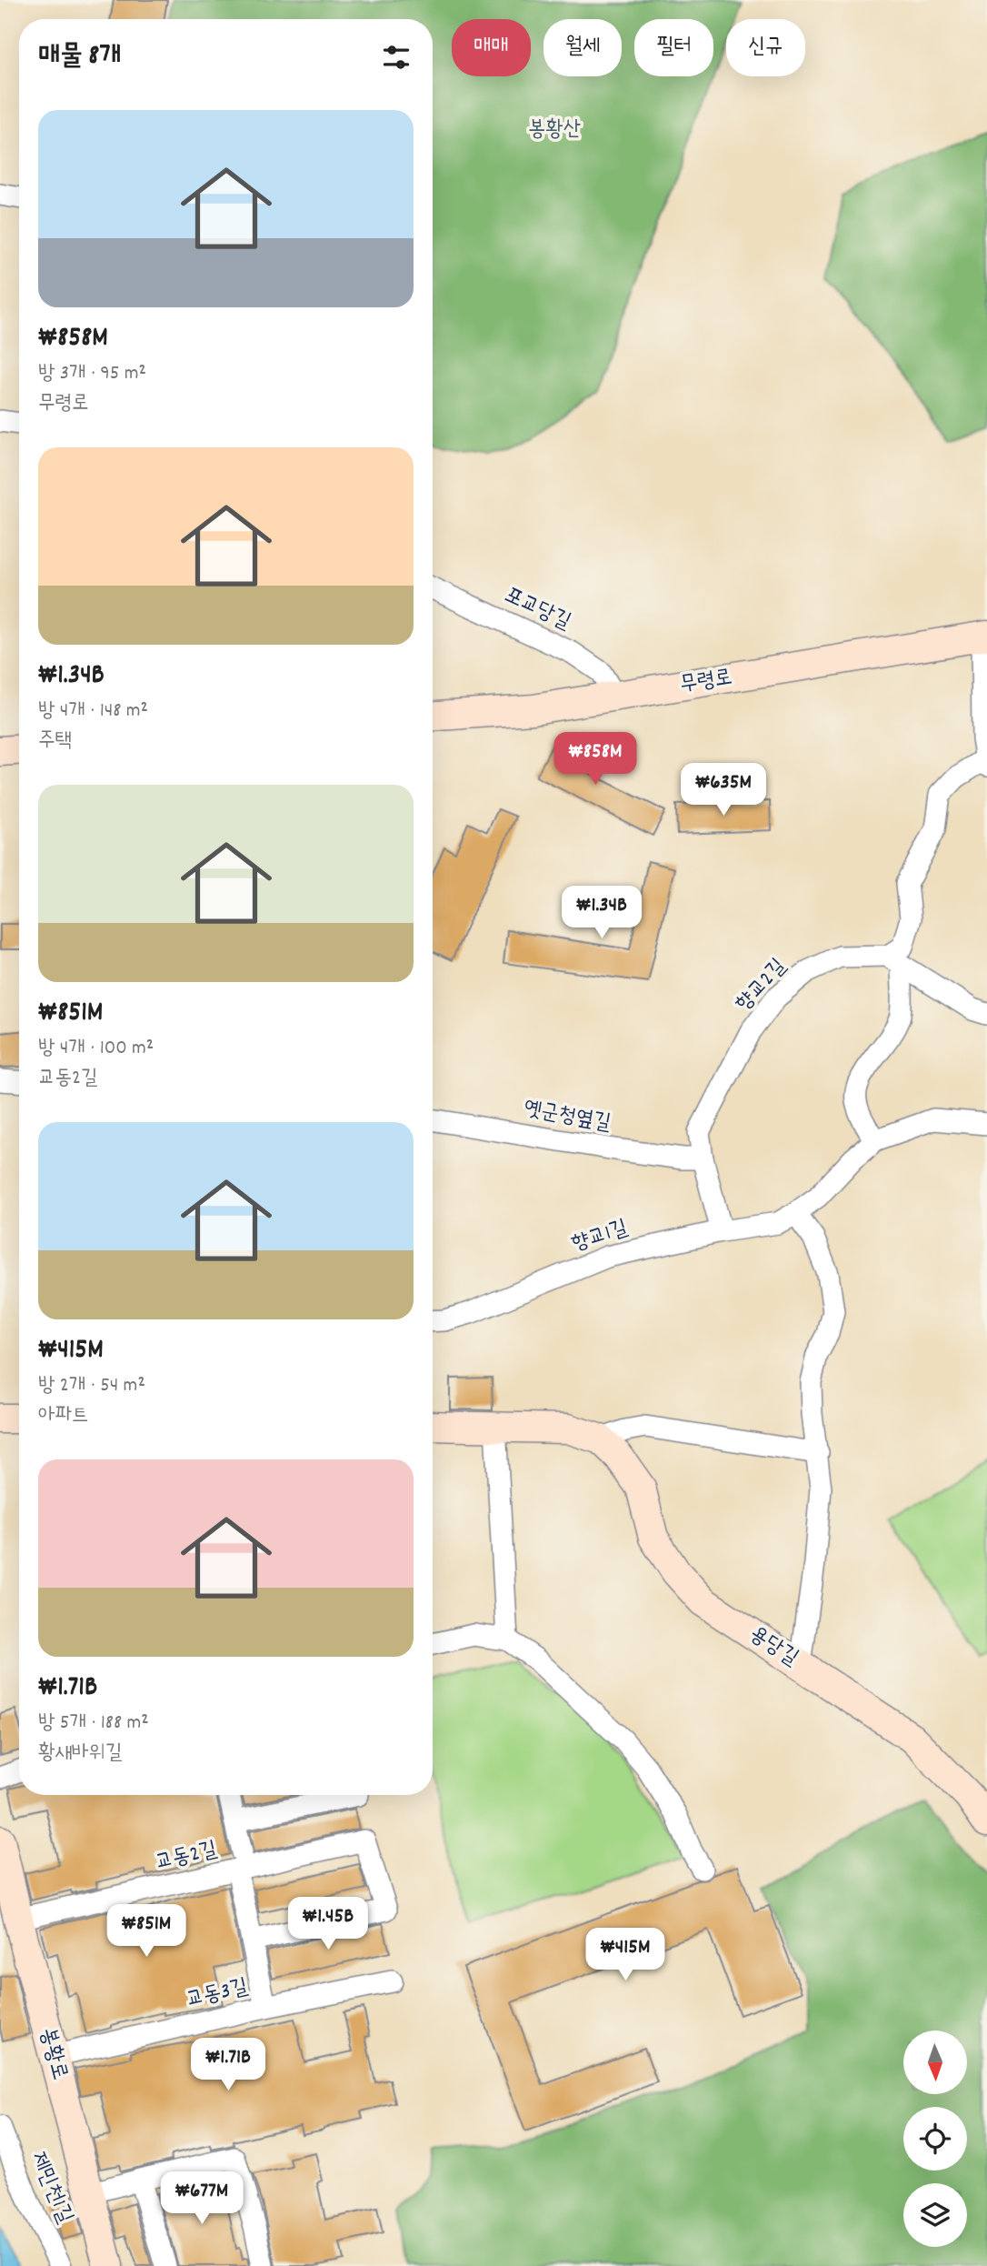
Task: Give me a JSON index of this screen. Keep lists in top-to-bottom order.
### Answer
{
  "streets": {
    "main road": ["무령로", "용당길", "봉황로"],
    "street": [
      "포교당길",
      "향교2길",
      "옛군청옆길",
      "향교1길",
      "교동2길",
      "교동3길",
      "제민천1길"
    ]
  },
  "crossings": [
    ["포교당길", "무령로"],
    ["향교2길", "옛군청옆길"],
    ["향교2길", "향교1길"],
    ["교동2길", "봉황로"],
    ["교동3길", "봉황로"]
  ],
  "parks": ["봉황산"],
  "north": "bottom",
  "page": {
    "chip": [
      "매매",
      "월세",
      "필터",
      "신규"
    ],
    "heading": "매물 8개",
    "list": [
      {
        "name": "₩858M",
        "note": "방 3개 · 95 m² · 무령로"
      },
      {
        "name": "₩1.34B",
        "note": "방 4개 · 148 m² · 주택"
      },
      {
        "name": "₩851M",
        "note": "방 4개 · 100 m² · 교동2길"
      },
      {
        "name": "₩415M",
        "note": "방 2개 · 54 m² · 아파트"
      },
      {
        "name": "₩1.71B",
        "note": "방 5개 · 188 m² · 황새바위길"
      }
    ],
    "price": [
      "₩858M",
      "₩635M",
      "₩1.34B",
      "₩1.45B",
      "₩851M",
      "₩415M",
      "₩1.71B",
      "₩677M"
    ]
  }
}
